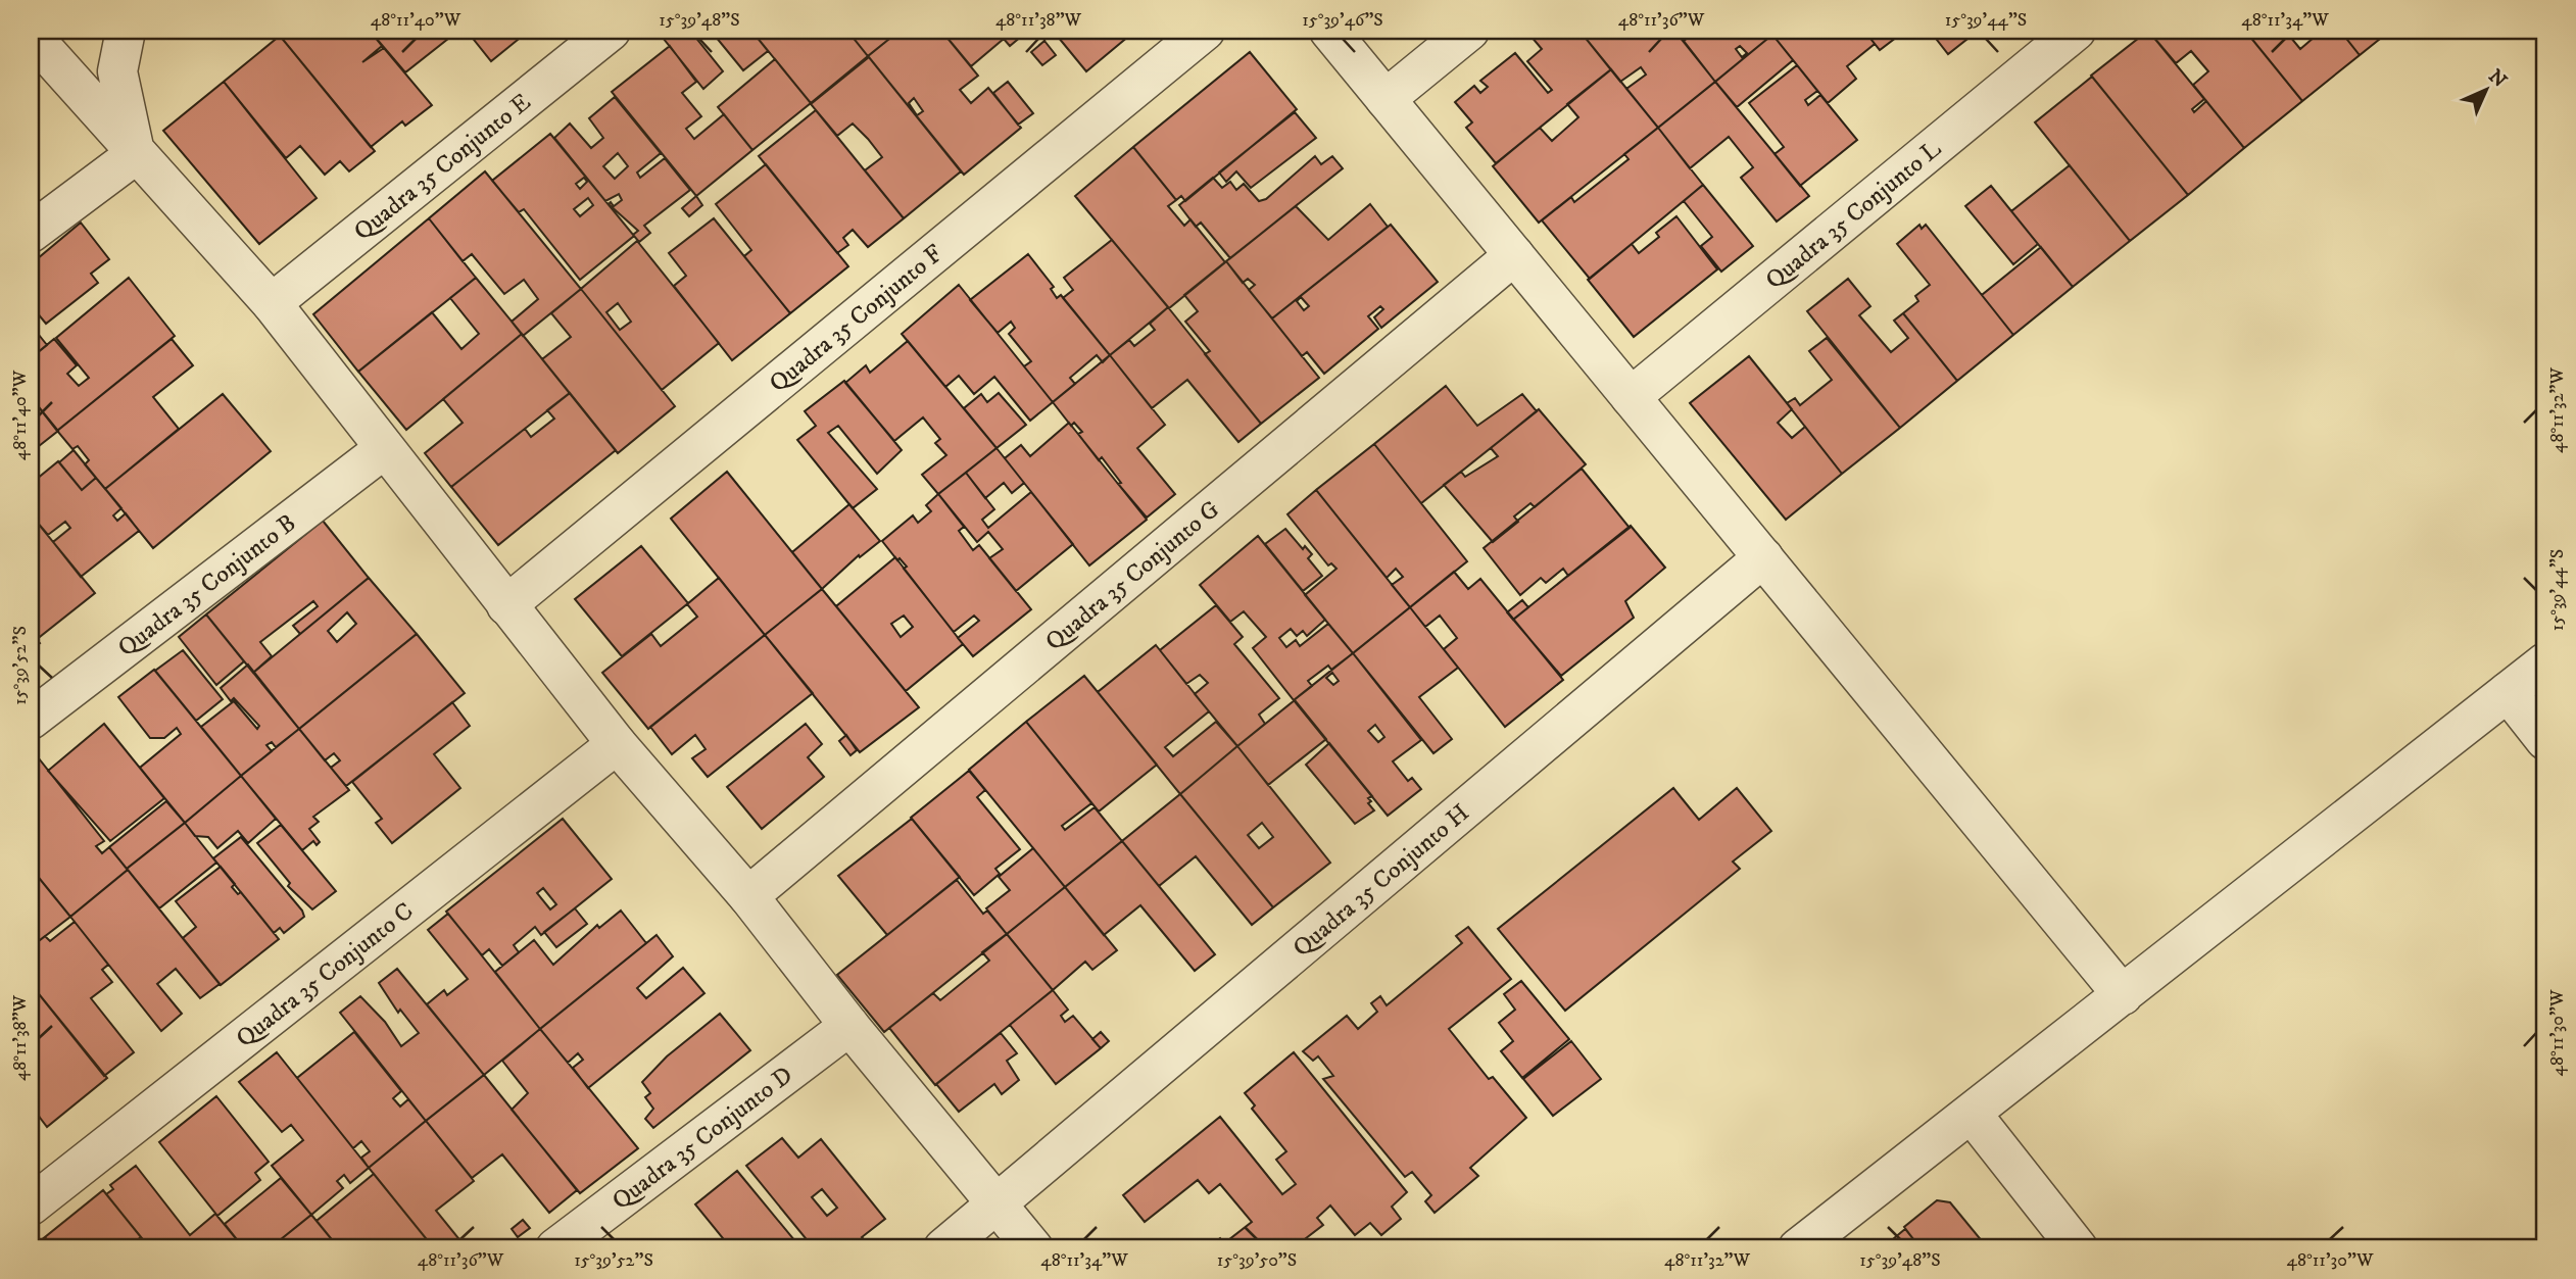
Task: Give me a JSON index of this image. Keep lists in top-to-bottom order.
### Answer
{
  "streets": {
    "street": [
      "Quadra 35 Conjunto E",
      "Quadra 35 Conjunto L",
      "Quadra 35 Conjunto F",
      "Quadra 35 Conjunto G",
      "Quadra 35 Conjunto B",
      "Quadra 35 Conjunto H",
      "Quadra 35 Conjunto C",
      "Quadra 35 Conjunto D"
    ]
  },
  "north": "top right",
  "coordinates": [
    "48°11'40\"W",
    "15°39'48\"S",
    "48°11'38\"W",
    "15°39'46\"S",
    "48°11'36\"W",
    "15°39'44\"S",
    "48°11'34\"W",
    "48°11'32\"W",
    "15°39'52\"S",
    "48°11'30\"W",
    "15°39'50\"S"
  ]
}
